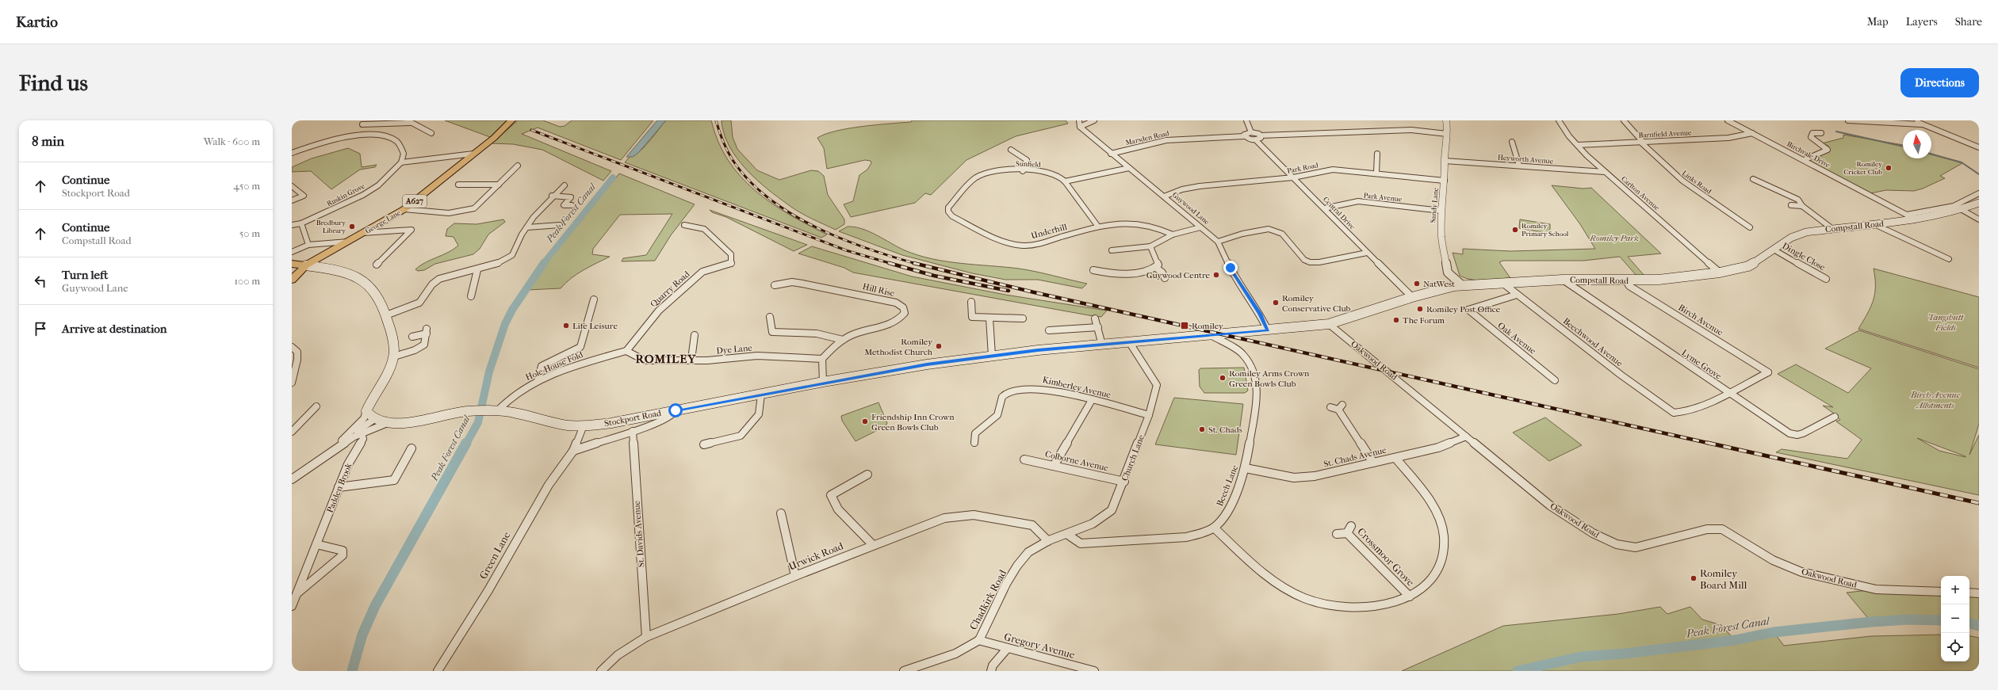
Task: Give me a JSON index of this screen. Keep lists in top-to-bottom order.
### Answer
{
  "streets": {
    "main road": [
      "A627",
      "George Lane",
      "Compstall Road",
      "Stockport Road"
    ],
    "street": [
      "Barnfield Avenue",
      "Marsden Road",
      "Birchvale Drive",
      "Heyworth Avenue",
      "Sunfield",
      "Park Road",
      "Links Road",
      "Carlton Avenue",
      "Ruskin Grove",
      "Park Avenue",
      "Sandy Lane",
      "Guywood Lane",
      "Central Drive",
      "Underhill",
      "Dingle Close",
      "Quarry Road",
      "Hill Rise",
      "Birch Avenue",
      "Oak Avenue",
      "Beechwood Avenue",
      "Dye Lane",
      "Oakwood Road",
      "Lyme Grove",
      "Hole House Fold",
      "Kimberley Avenue",
      "St. Chads Avenue",
      "Church Lane",
      "Colborne Avenue",
      "Beech Lane",
      "Padden Brook",
      "St. Davids Avenue",
      "Green Lane",
      "Urwick Road",
      "Crossmoor Grove",
      "Chadkirk Road",
      "Gregory Avenue"
    ]
  },
  "crossings": [
    ["Barnfield Avenue", "Birchvale Drive"],
    ["Barnfield Avenue", "Links Road"],
    ["Barnfield Avenue", "Carlton Avenue"],
    ["Marsden Road", "Guywood Lane"],
    ["Birchvale Drive", "Compstall Road"],
    ["Heyworth Avenue", "Carlton Avenue"],
    ["Heyworth Avenue", "Sandy Lane"],
    ["Sunfield", "Underhill"],
    ["Park Road", "Sandy Lane"],
    ["Park Road", "Guywood Lane"],
    ["Park Road", "Central Drive"],
    ["Carlton Avenue", "Compstall Road"],
    ["Park Avenue", "Sandy Lane"],
    ["Park Avenue", "Central Drive"],
    ["A627", "George Lane"],
    ["Sandy Lane", "Compstall Road"],
    ["Guywood Lane", "Compstall Road"],
    ["Central Drive", "Compstall Road"],
    ["Compstall Road", "Dingle Close"],
    ["Compstall Road", "Birch Avenue"],
    ["Compstall Road", "Beechwood Avenue"],
    ["Compstall Road", "Oakwood Road"],
    ["Compstall Road", "Lyme Grove"],
    ["Compstall Road", "Stockport Road"],
    ["Compstall Road", "Beech Lane"],
    ["Quarry Road", "Dye Lane"],
    ["Quarry Road", "Hole House Fold"],
    ["Hill Rise", "Dye Lane"],
    ["Birch Avenue", "Beechwood Avenue"],
    ["Birch Avenue", "Lyme Grove"],
    ["Oak Avenue", "Beechwood Avenue"],
    ["Beechwood Avenue", "Lyme Grove"],
    ["Dye Lane", "Hole House Fold"],
    ["Oakwood Road", "St. Chads Avenue"],
    ["Hole House Fold", "Stockport Road"],
    ["Kimberley Avenue", "Church Lane"],
    ["Stockport Road", "Church Lane"],
    ["Stockport Road", "Beech Lane"],
    ["Stockport Road", "Green Lane"],
    ["St. Chads Avenue", "Beech Lane"],
    ["Church Lane", "Colborne Avenue"],
    ["Church Lane", "Beech Lane"],
    ["Church Lane", "Urwick Road"],
    ["Church Lane", "Chadkirk Road"],
    ["St. Davids Avenue", "Urwick Road"],
    ["Urwick Road", "Chadkirk Road"],
    ["Chadkirk Road", "Gregory Avenue"]
  ],
  "districts": ["ROMILEY"],
  "water": ["Peak Forest Canal"],
  "parks": ["Romiley Park", "Tangshutt Fields", "Birch Avenue Allotments"],
  "places": {
    "other": [
      "Romiley Cricket Club",
      "Bredbury Library",
      "Romiley Primary School",
      "Guywood Centre",
      "NatWest",
      "Romiley Conservative Club",
      "Romiley Post Office",
      "The Forum",
      "Life Leisure",
      "Romiley Methodist Church",
      "Romiley Arms Crown Green Bowls Club",
      "Friendship Inn Crown Green Bowls Club",
      "St. Chads",
      "Romiley Board Mill"
    ],
    "transit": ["Romiley"]
  },
  "north": "top",
  "page": {
    "header": "Kartio",
    "nav": ["Map", "Layers", "Share"],
    "buttons": "Directions",
    "title": "Find us",
    "heading": ["8 min", "Walk · 600 m"],
    "list": [
      ["Continue", "Stockport Road", "450 m"],
      ["Continue", "Compstall Road", "50 m"],
      ["Turn left", "Guywood Lane", "100 m"],
      "Arrive at destination"
    ],
    "map_buttons": ["+", "−"]
  }
}
